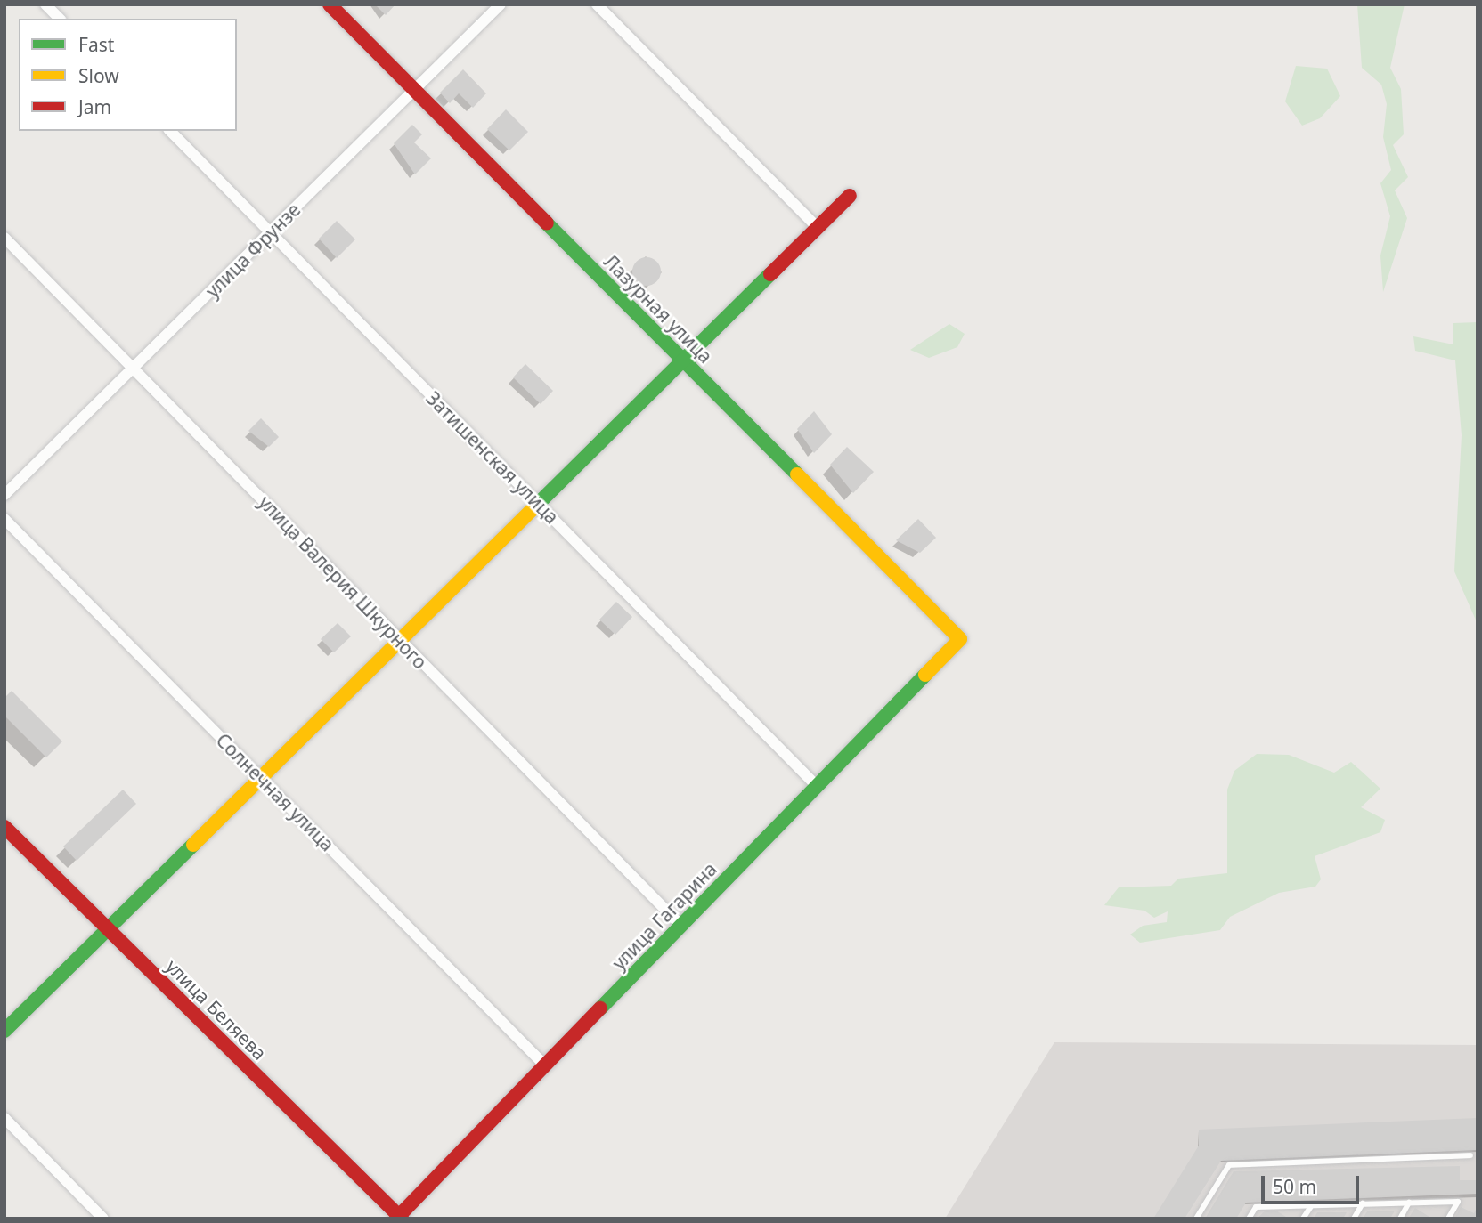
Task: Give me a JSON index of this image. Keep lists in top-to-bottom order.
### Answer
{
  "streets": {
    "street": [
      "улица Фрунзе",
      "Лазурная улица",
      "Затишенская улица",
      "улица Валерия Шкурного",
      "Солнечная улица",
      "улица Гагарина",
      "улица Беляева"
    ]
  },
  "crossings": [
    ["улица Фрунзе", "Лазурная улица"],
    ["улица Фрунзе", "Затишенская улица"],
    ["улица Фрунзе", "улица Валерия Шкурного"],
    ["Лазурная улица", "улица Гагарина"],
    ["Затишенская улица", "улица Гагарина"],
    ["улица Валерия Шкурного", "улица Гагарина"],
    ["Солнечная улица", "улица Гагарина"],
    ["улица Гагарина", "улица Беляева"]
  ],
  "legend": ["Fast", "Slow", "Jam"],
  "scale_bar": "50 m"
}
